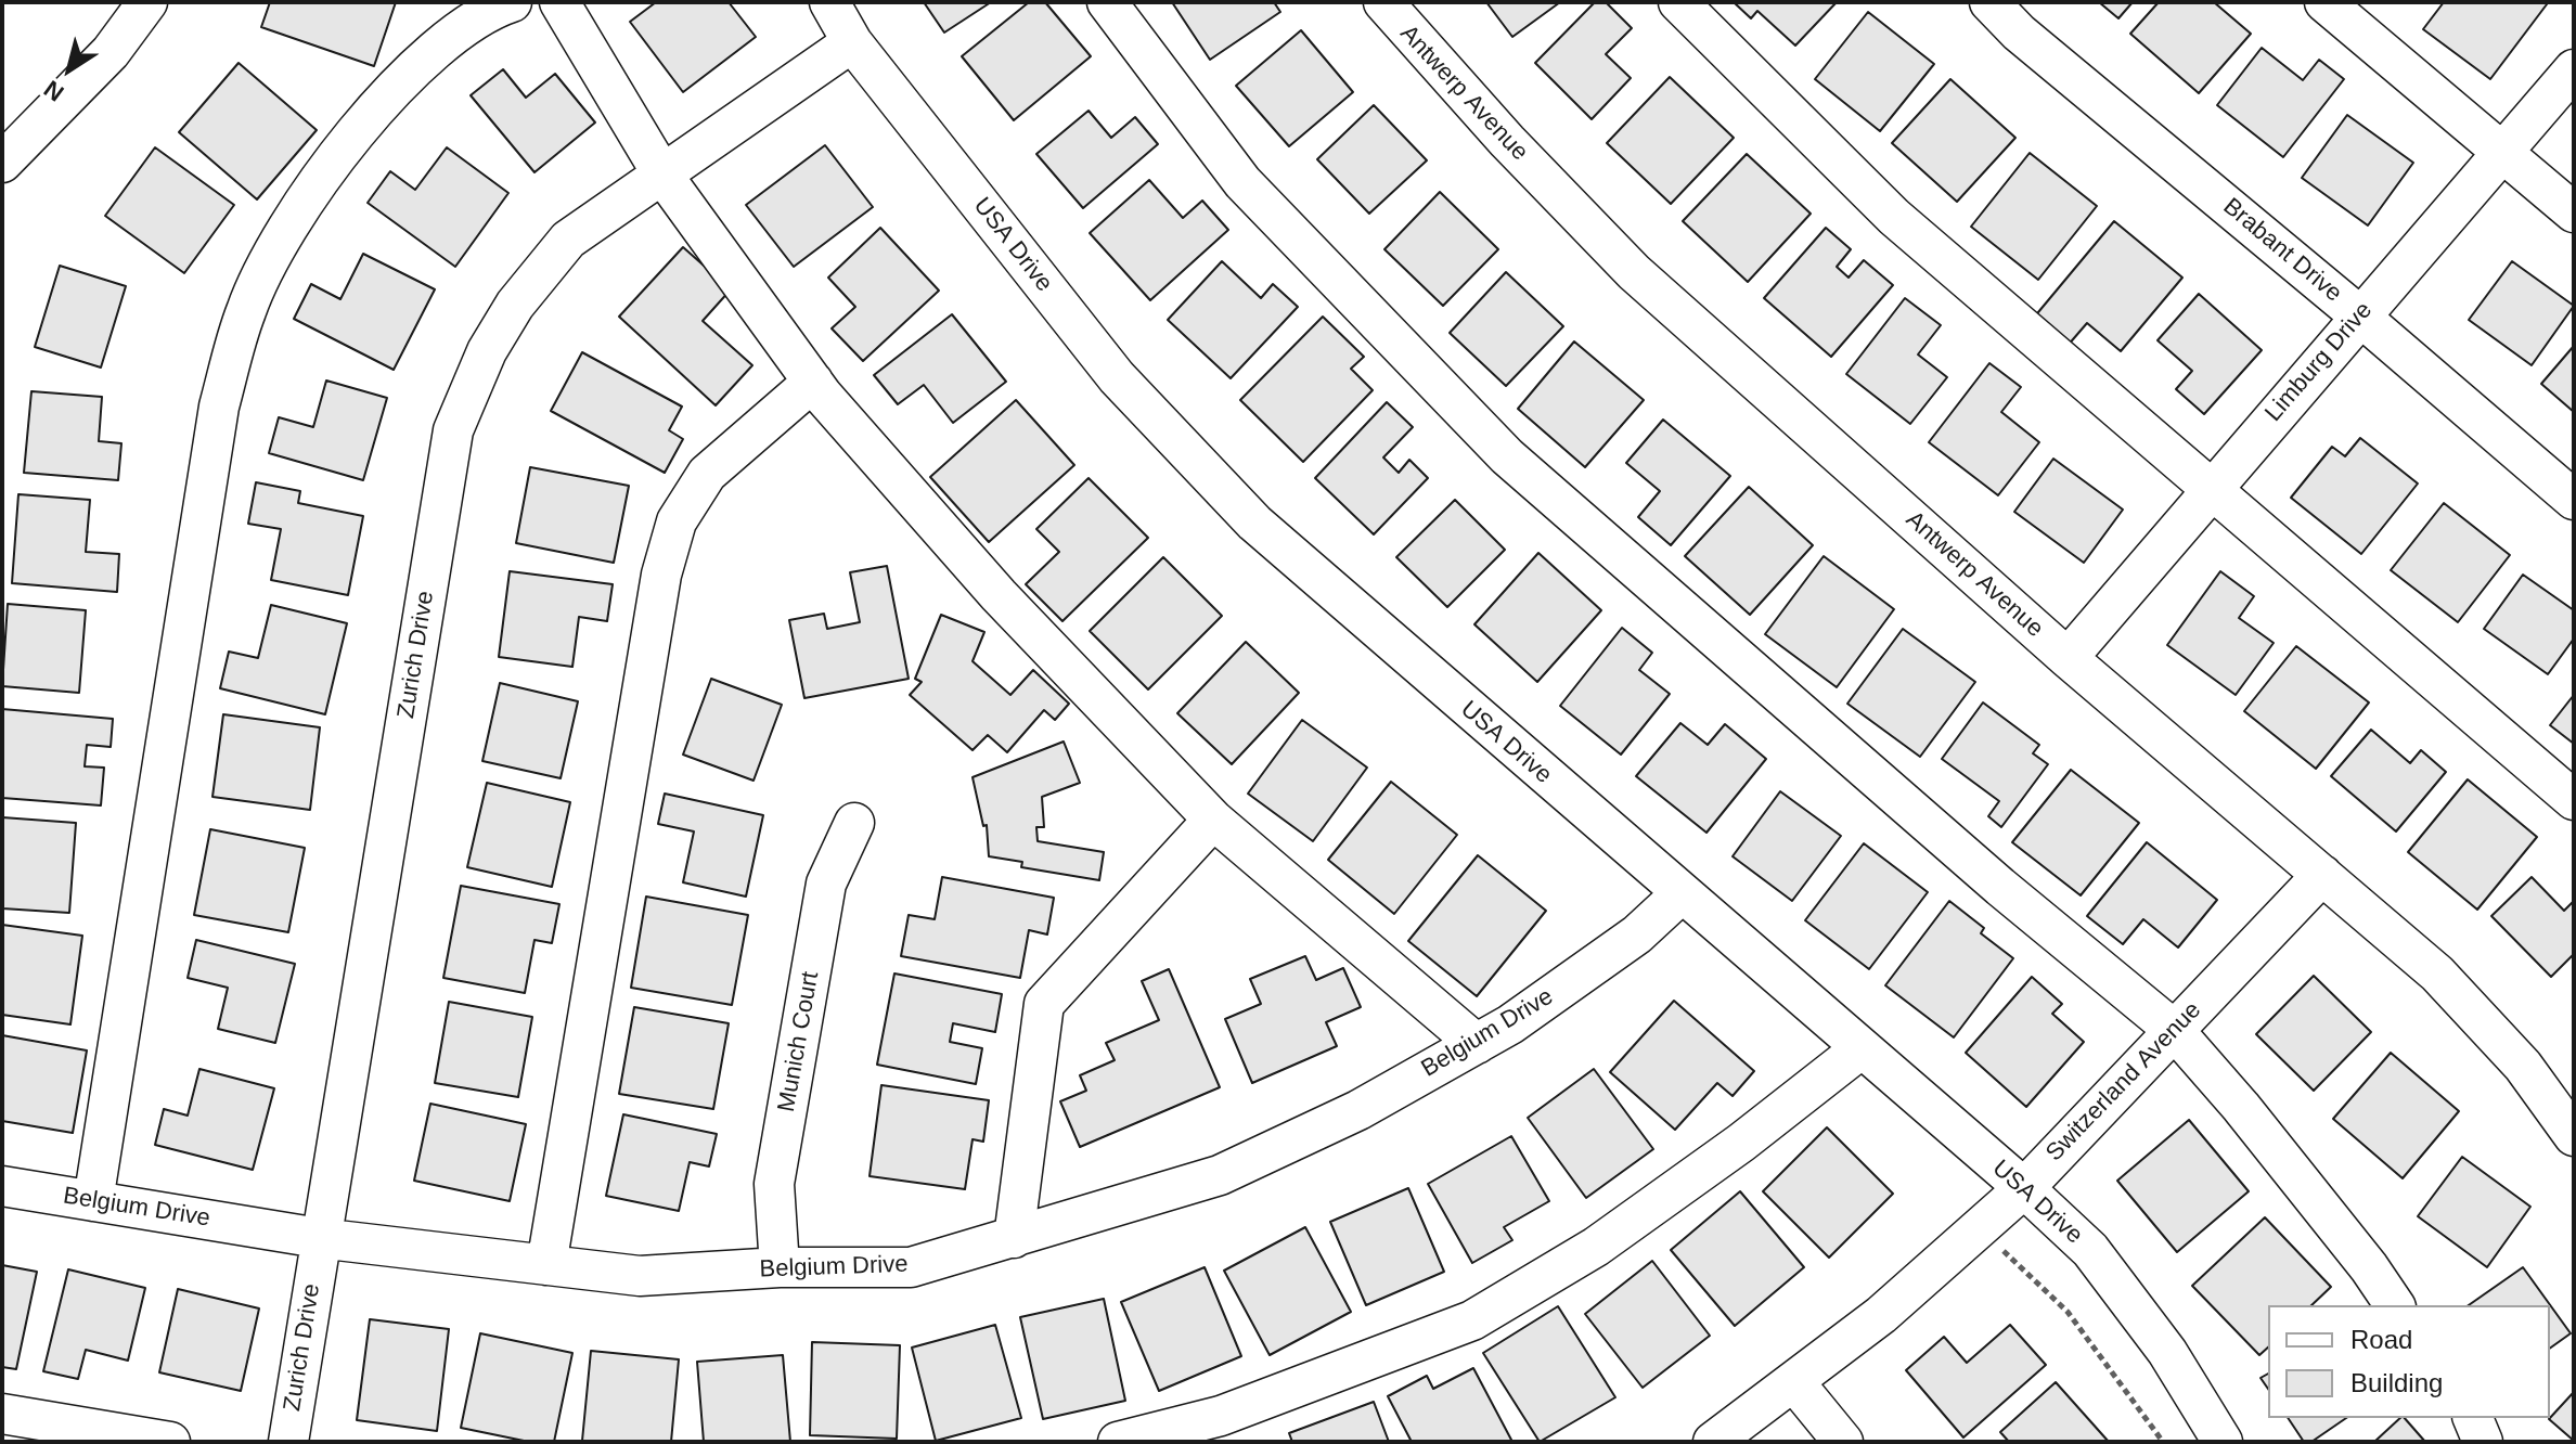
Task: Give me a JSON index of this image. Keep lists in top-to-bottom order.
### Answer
{
  "streets": {
    "street": [
      "Antwerp Avenue",
      "USA Drive",
      "Brabant Drive",
      "Limburg Drive",
      "Zurich Drive",
      "Belgium Drive",
      "Munich Court",
      "Switzerland Avenue"
    ]
  },
  "crossings": [
    ["Antwerp Avenue", "Limburg Drive"],
    ["Antwerp Avenue", "Switzerland Avenue"],
    ["USA Drive", "Zurich Drive"],
    ["USA Drive", "Belgium Drive"],
    ["USA Drive", "Switzerland Avenue"],
    ["Brabant Drive", "Limburg Drive"],
    ["Zurich Drive", "Belgium Drive"],
    ["Belgium Drive", "Munich Court"]
  ],
  "legend": ["Road", "Building"],
  "north": "bottom left"
}
